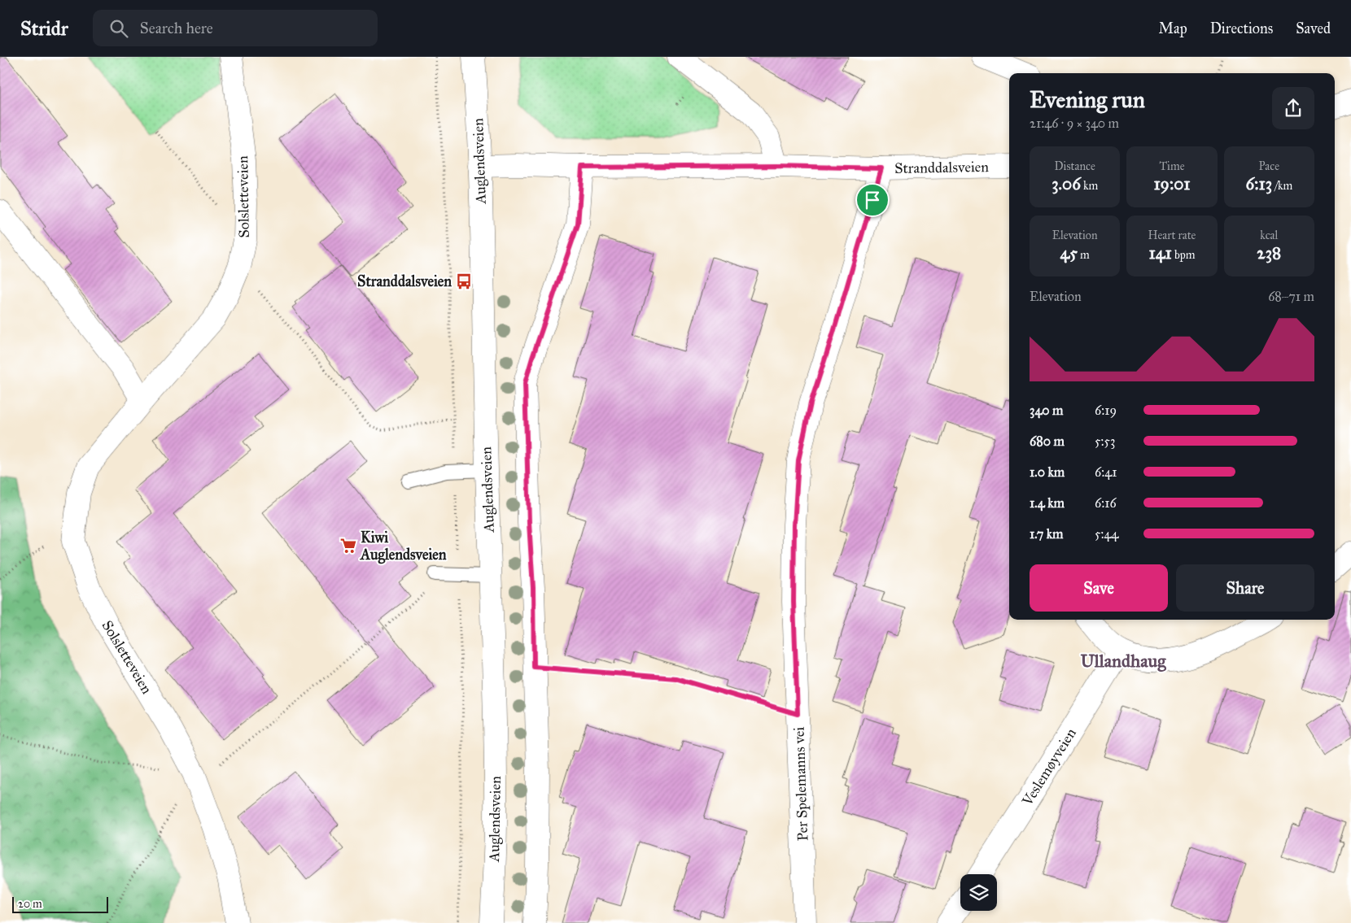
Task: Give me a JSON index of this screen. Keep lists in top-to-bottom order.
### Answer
{
  "streets": {
    "street": [
      "Auglendsveien",
      "Stranddalsveien",
      "Solsletteveien",
      "Veslemøyveien",
      "Per Spelemanns vei"
    ]
  },
  "crossings": [
    ["Auglendsveien", "Stranddalsveien"],
    ["Stranddalsveien", "Per Spelemanns vei"]
  ],
  "districts": ["Ullandhaug"],
  "places": {
    "bus stop": ["Stranddalsveien"],
    "supermarket": ["Kiwi Auglendsveien"]
  },
  "scale_bar": "20 m",
  "page": {
    "header": "Stridr",
    "search": "Search here",
    "nav": ["Map", "Directions", "Saved"],
    "heading": ["Evening run", "21:46 · 9 × 340 m"],
    "stats": [
      ["Distance", "3.06 km"],
      ["Time", "19:01"],
      ["Pace", "6:13 /km"],
      ["Elevation", "45 m"],
      ["Heart rate", "141 bpm"],
      ["kcal", "238"]
    ],
    "chart": ["Elevation", "68–71 m"],
    "list": [
      {
        "name": "340 m",
        "note": "6:19"
      },
      {
        "name": "680 m",
        "note": "5:53"
      },
      {
        "name": "1.0 km",
        "note": "6:41"
      },
      {
        "name": "1.4 km",
        "note": "6:16"
      },
      {
        "name": "1.7 km",
        "note": "5:44"
      }
    ],
    "buttons": ["Save", "Share"],
    "scale": "20 m"
  }
}
